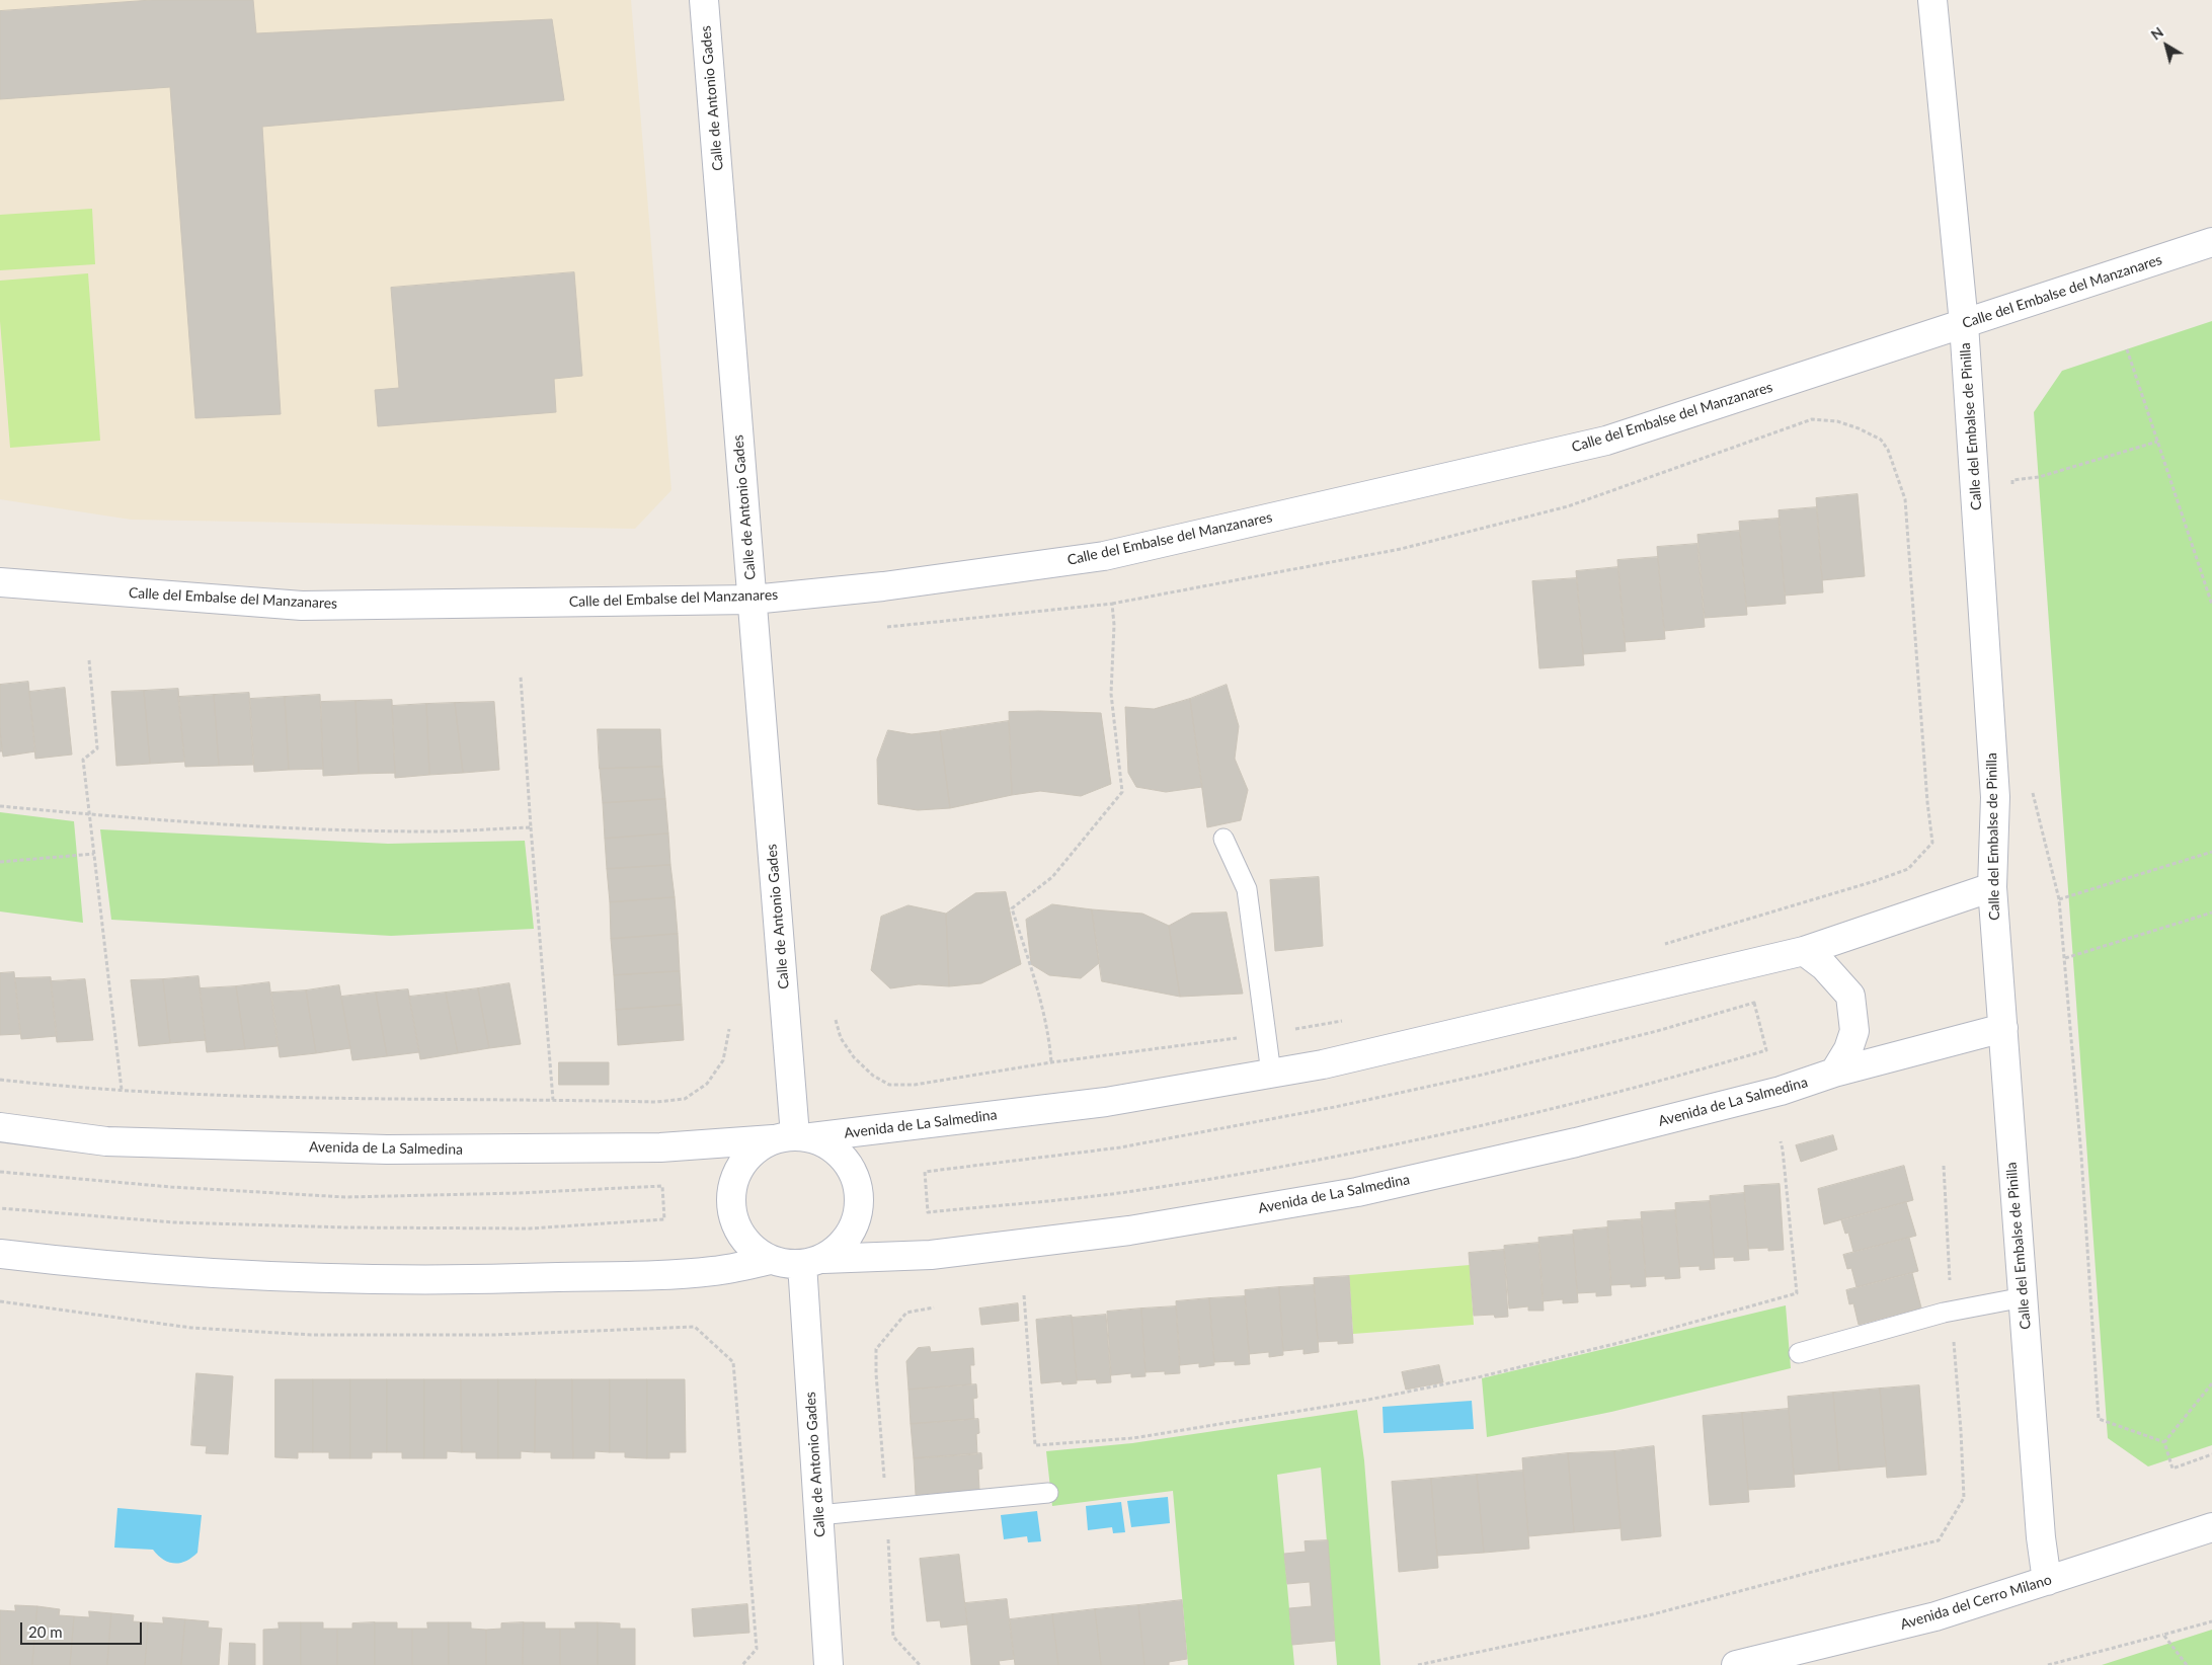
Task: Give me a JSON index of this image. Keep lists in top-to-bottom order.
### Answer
{
  "streets": {
    "street": [
      "Calle de Antonio Gades",
      "Calle del Embalse del Manzanares",
      "Calle del Embalse de Pinilla",
      "Avenida de La Salmedina",
      "Avenida del Cerro Milano"
    ]
  },
  "crossings": [
    ["Calle de Antonio Gades", "Calle del Embalse del Manzanares"],
    ["Calle de Antonio Gades", "Avenida de La Salmedina"],
    ["Calle del Embalse del Manzanares", "Calle del Embalse de Pinilla"],
    ["Calle del Embalse de Pinilla", "Avenida de La Salmedina"],
    ["Calle del Embalse de Pinilla", "Avenida del Cerro Milano"]
  ],
  "scale_bar": "20 m",
  "north": "top left"
}
